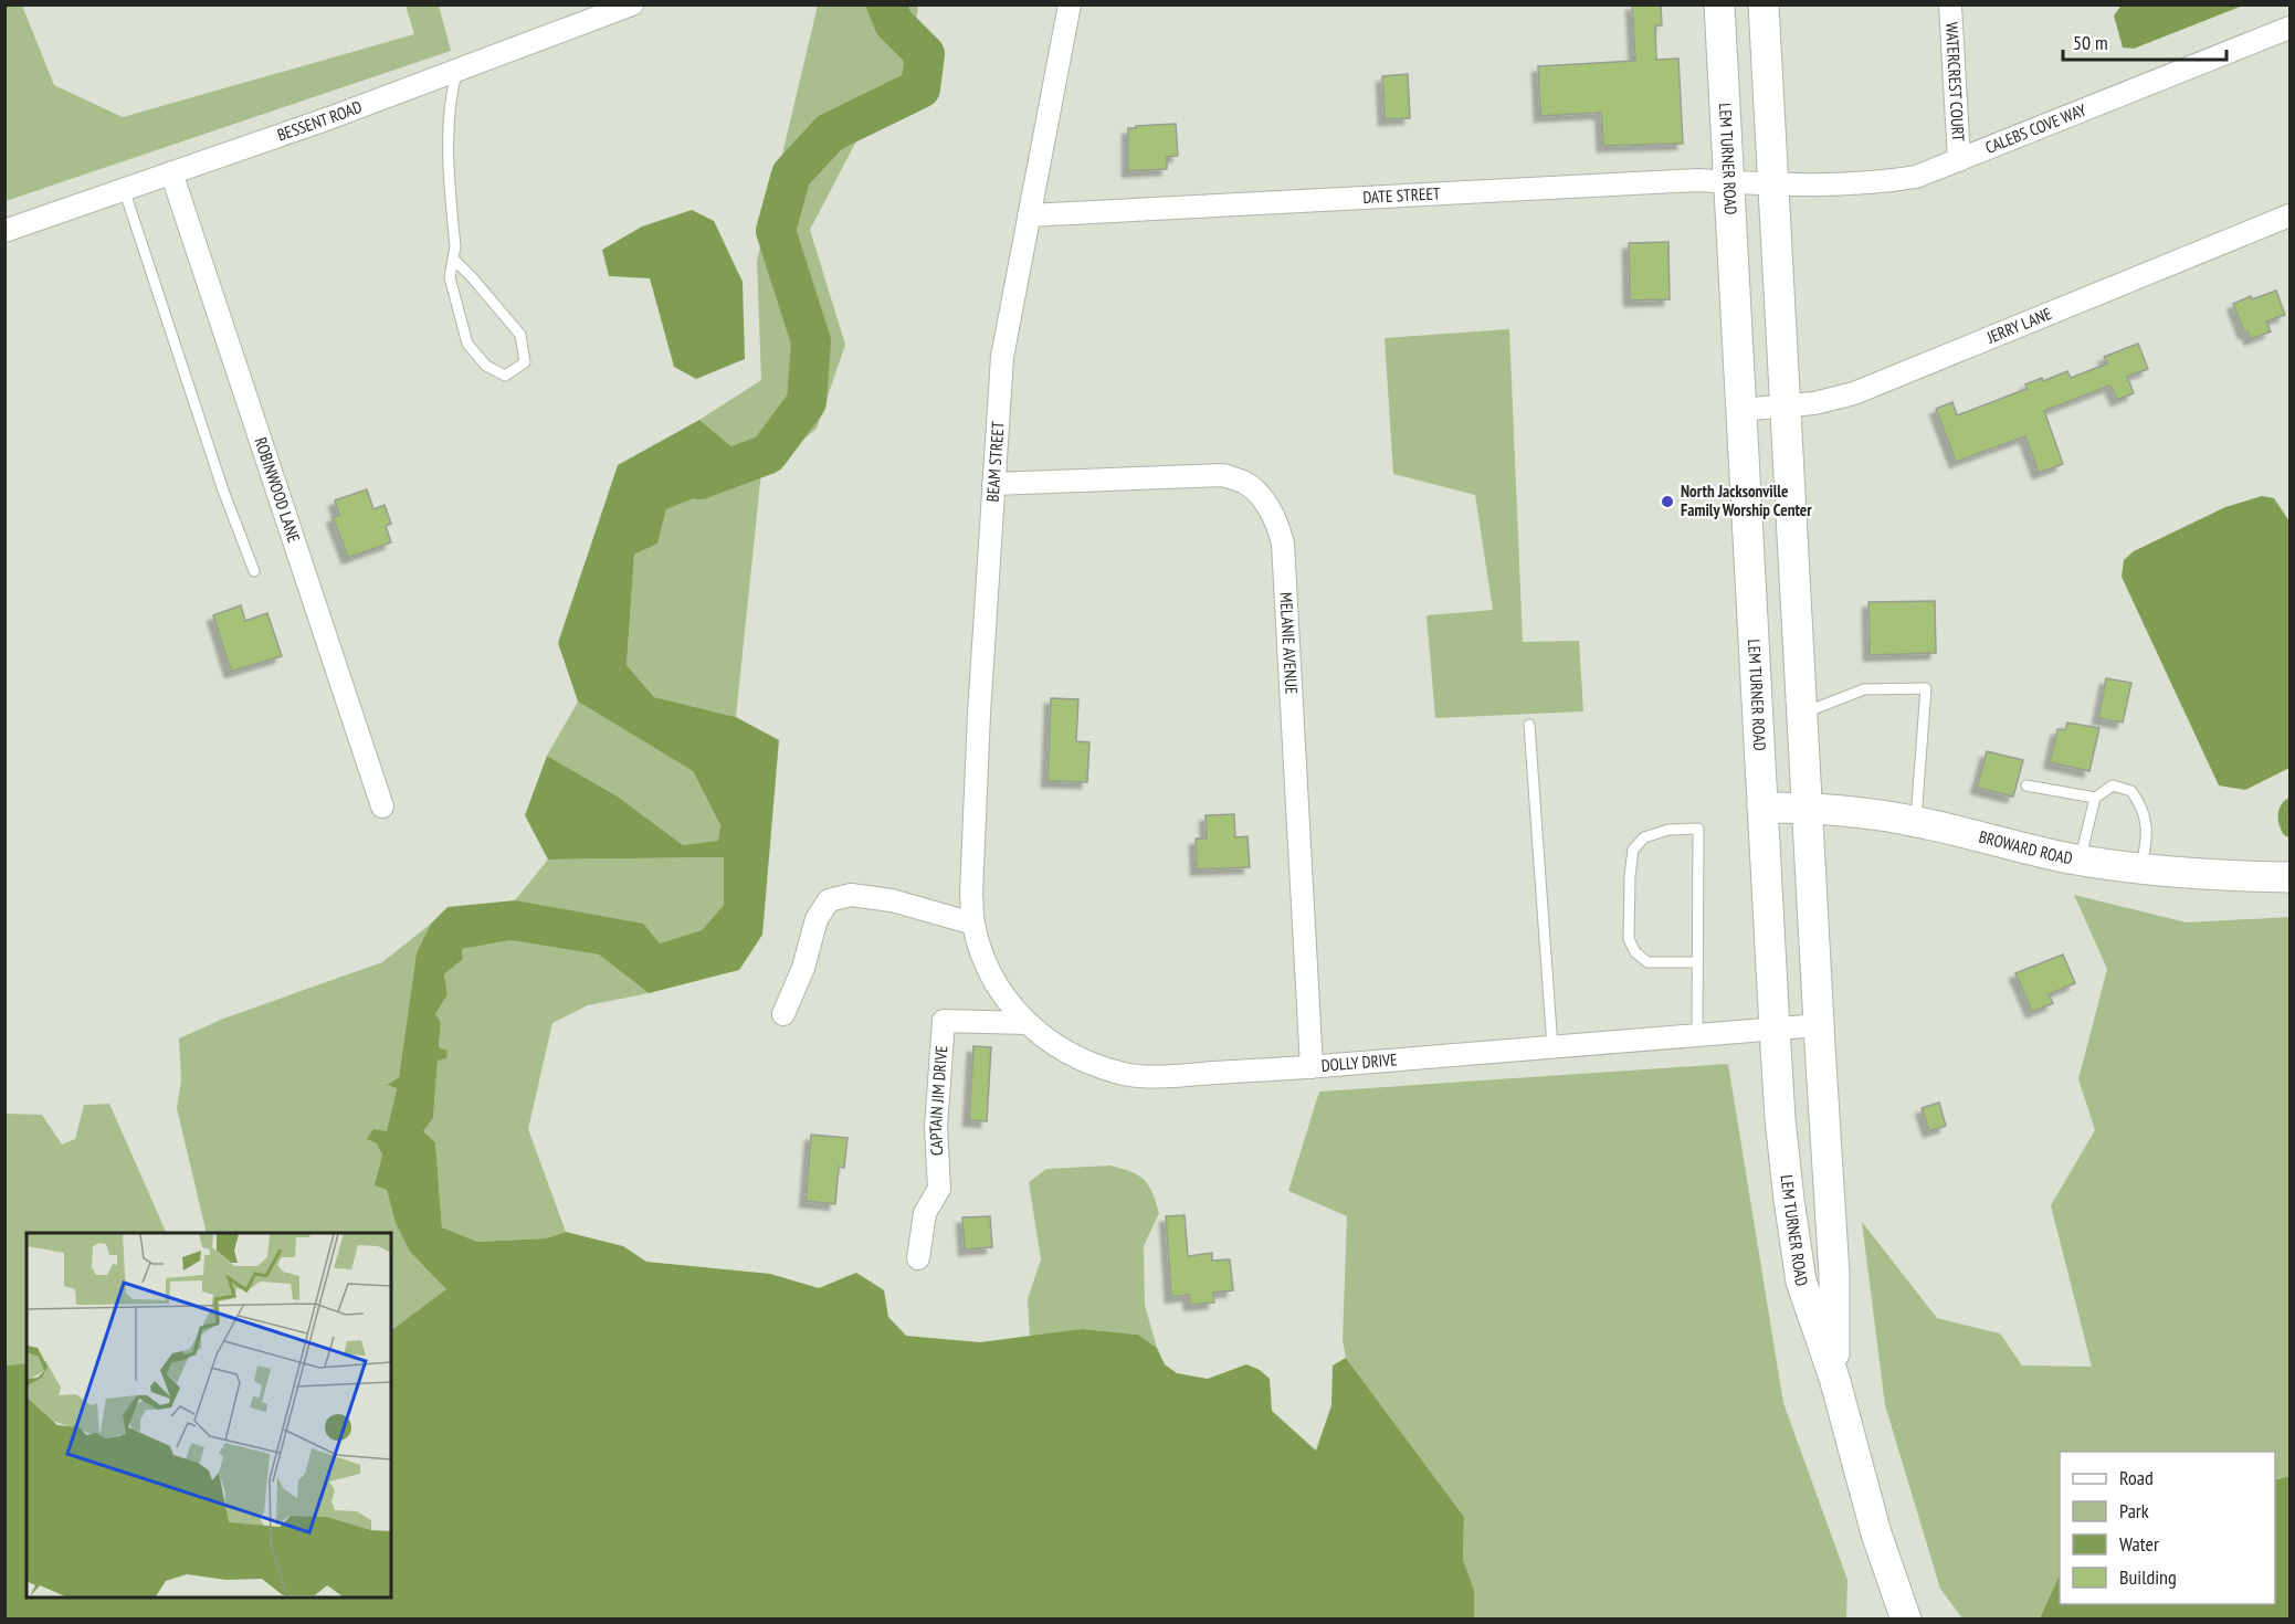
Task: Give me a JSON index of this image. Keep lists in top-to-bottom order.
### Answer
{
  "streets": {
    "main road": ["LEM TURNER ROAD", "BROWARD ROAD"],
    "street": [
      "WATERCREST COURT",
      "BESSENT ROAD",
      "CALEBS COVE WAY",
      "DATE STREET",
      "JERRY LANE",
      "BEAM STREET",
      "ROBINWOOD LANE",
      "MELANIE AVENUE",
      "DOLLY DRIVE",
      "CAPTAIN JIM DRIVE"
    ]
  },
  "crossings": [
    ["WATERCREST COURT", "CALEBS COVE WAY"],
    ["BESSENT ROAD", "ROBINWOOD LANE"],
    ["CALEBS COVE WAY", "LEM TURNER ROAD"],
    ["CALEBS COVE WAY", "DATE STREET"],
    ["LEM TURNER ROAD", "DATE STREET"],
    ["LEM TURNER ROAD", "JERRY LANE"],
    ["LEM TURNER ROAD", "BROWARD ROAD"],
    ["LEM TURNER ROAD", "DOLLY DRIVE"],
    ["DATE STREET", "BEAM STREET"],
    ["BEAM STREET", "MELANIE AVENUE"],
    ["BEAM STREET", "DOLLY DRIVE"],
    ["MELANIE AVENUE", "DOLLY DRIVE"],
    ["DOLLY DRIVE", "CAPTAIN JIM DRIVE"]
  ],
  "places": ["North Jacksonville Family Worship Center"],
  "legend": [
    "Road",
    "Park",
    "Water",
    "Building"
  ],
  "scale_bar": "50 m"
}
